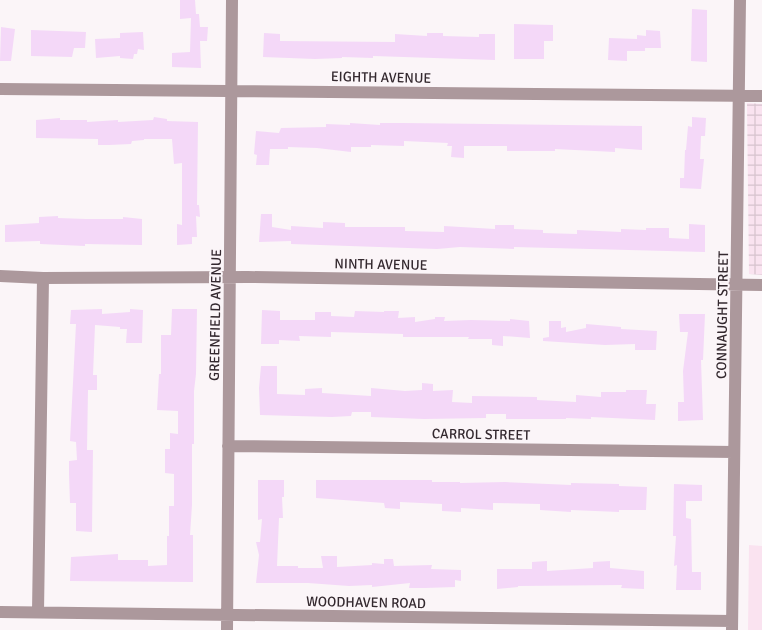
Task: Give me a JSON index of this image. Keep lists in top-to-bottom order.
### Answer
{
  "streets": {
    "street": [
      "EIGHTH AVENUE",
      "NINTH AVENUE",
      "GREENFIELD AVENUE",
      "CONNAUGHT STREET",
      "CARROL STREET",
      "WOODHAVEN ROAD"
    ]
  },
  "crossings": [
    ["EIGHTH AVENUE", "GREENFIELD AVENUE"],
    ["EIGHTH AVENUE", "CONNAUGHT STREET"],
    ["NINTH AVENUE", "GREENFIELD AVENUE"],
    ["NINTH AVENUE", "CONNAUGHT STREET"],
    ["GREENFIELD AVENUE", "CARROL STREET"],
    ["GREENFIELD AVENUE", "WOODHAVEN ROAD"],
    ["CONNAUGHT STREET", "CARROL STREET"],
    ["CONNAUGHT STREET", "WOODHAVEN ROAD"]
  ]
}
